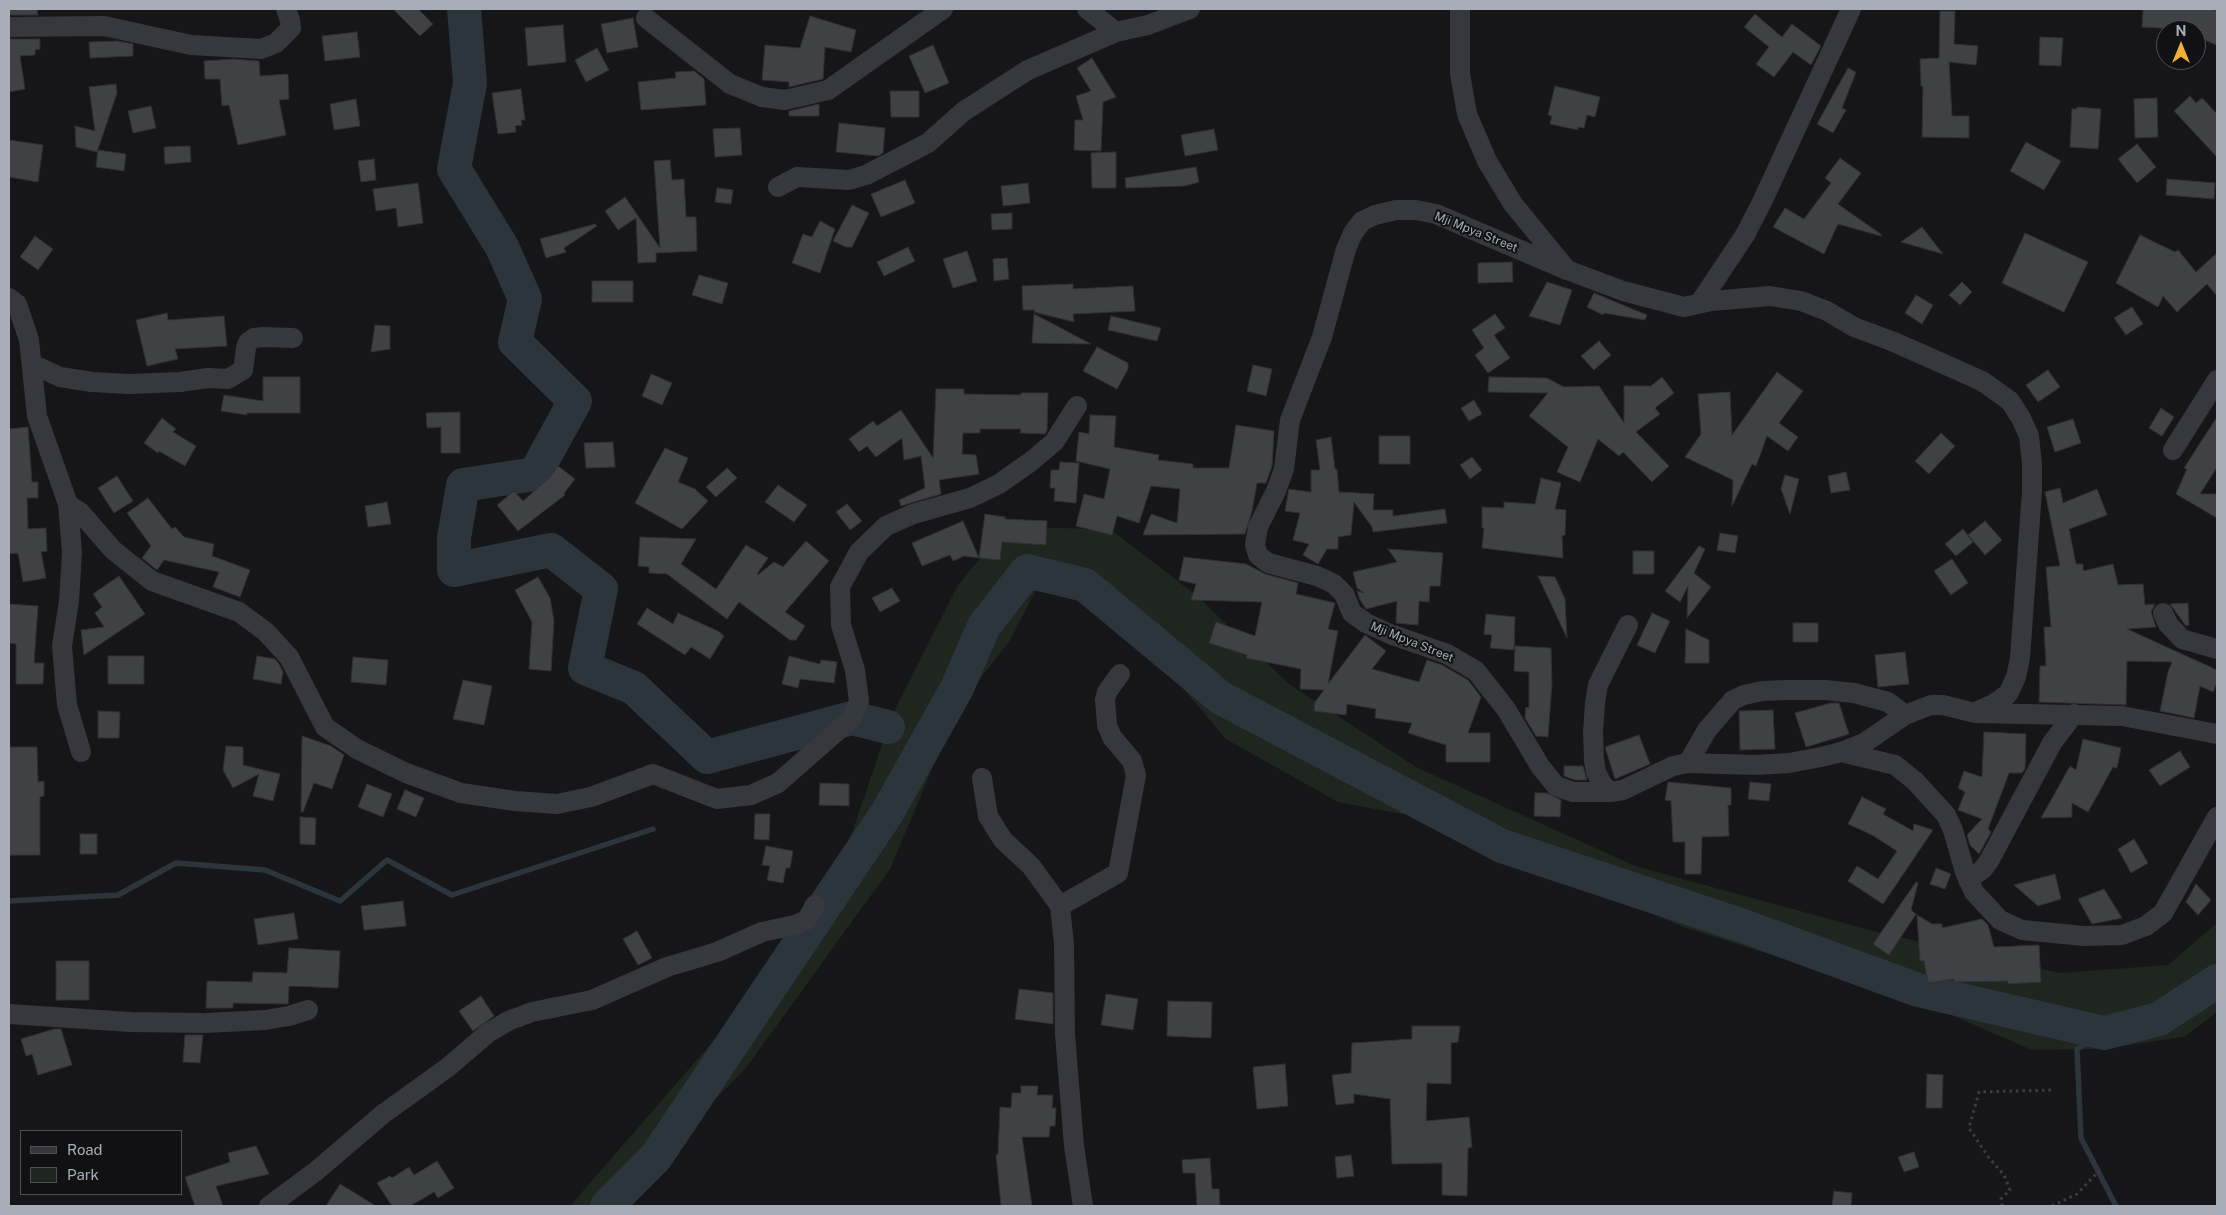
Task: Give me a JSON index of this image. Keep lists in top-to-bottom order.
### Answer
{
  "streets": {
    "street": ["Mji Mpya Street"]
  },
  "legend": ["Road", "Park"],
  "north": "top"
}
